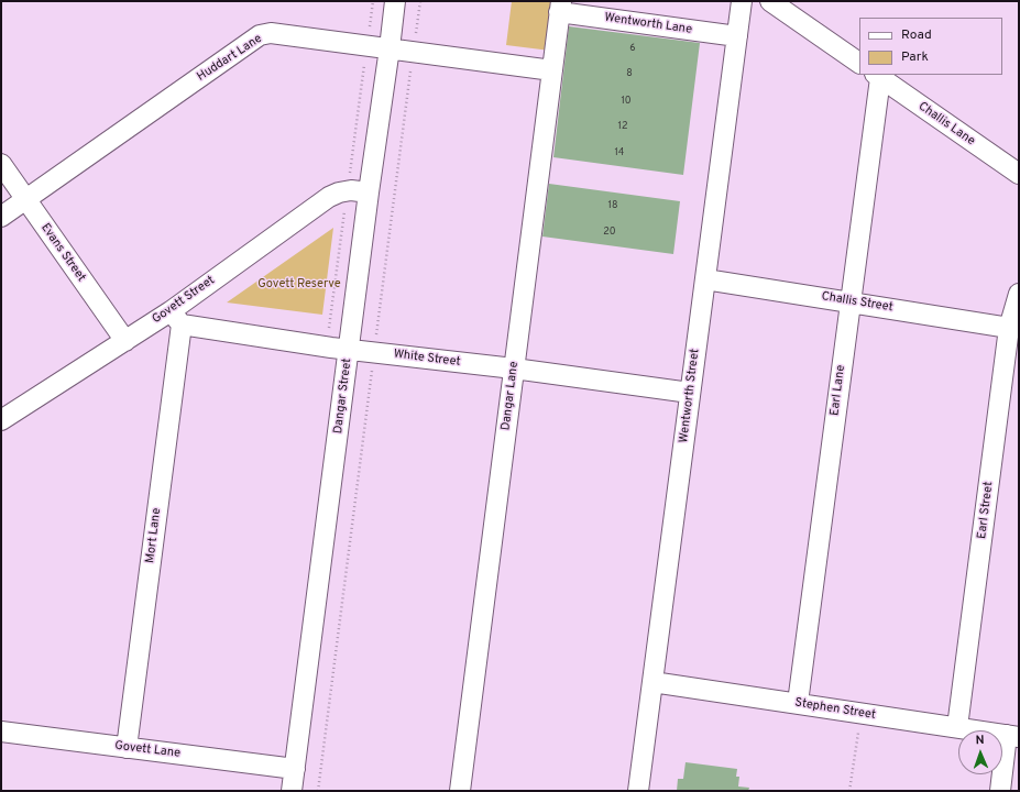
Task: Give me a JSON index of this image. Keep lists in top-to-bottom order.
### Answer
{
  "streets": {
    "street": [
      "Wentworth Lane",
      "Huddart Lane",
      "Challis Lane",
      "Evans Street",
      "Govett Street",
      "Challis Street",
      "White Street",
      "Earl Lane",
      "Dangar Street",
      "Dangar Lane",
      "Wentworth Street",
      "Earl Street",
      "Mort Lane",
      "Stephen Street",
      "Govett Lane"
    ]
  },
  "crossings": [
    ["Wentworth Lane", "Dangar Lane"],
    ["Wentworth Lane", "Wentworth Street"],
    ["Huddart Lane", "Evans Street"],
    ["Huddart Lane", "Dangar Street"],
    ["Huddart Lane", "Dangar Lane"],
    ["Challis Lane", "Earl Lane"],
    ["Evans Street", "Govett Street"],
    ["Govett Street", "White Street"],
    ["Govett Street", "Dangar Street"],
    ["Govett Street", "Mort Lane"],
    ["Challis Street", "Earl Lane"],
    ["Challis Street", "Wentworth Street"],
    ["Challis Street", "Earl Street"],
    ["White Street", "Dangar Street"],
    ["White Street", "Dangar Lane"],
    ["White Street", "Wentworth Street"],
    ["White Street", "Mort Lane"],
    ["Earl Lane", "Stephen Street"],
    ["Dangar Street", "Govett Lane"],
    ["Wentworth Street", "Stephen Street"],
    ["Earl Street", "Stephen Street"],
    ["Mort Lane", "Govett Lane"]
  ],
  "parks": ["Govett Reserve"],
  "house_numbers": [
    "6",
    "8",
    "10",
    "12",
    "14",
    "18",
    "20"
  ],
  "legend": ["Road", "Park"],
  "north": "top"
}
